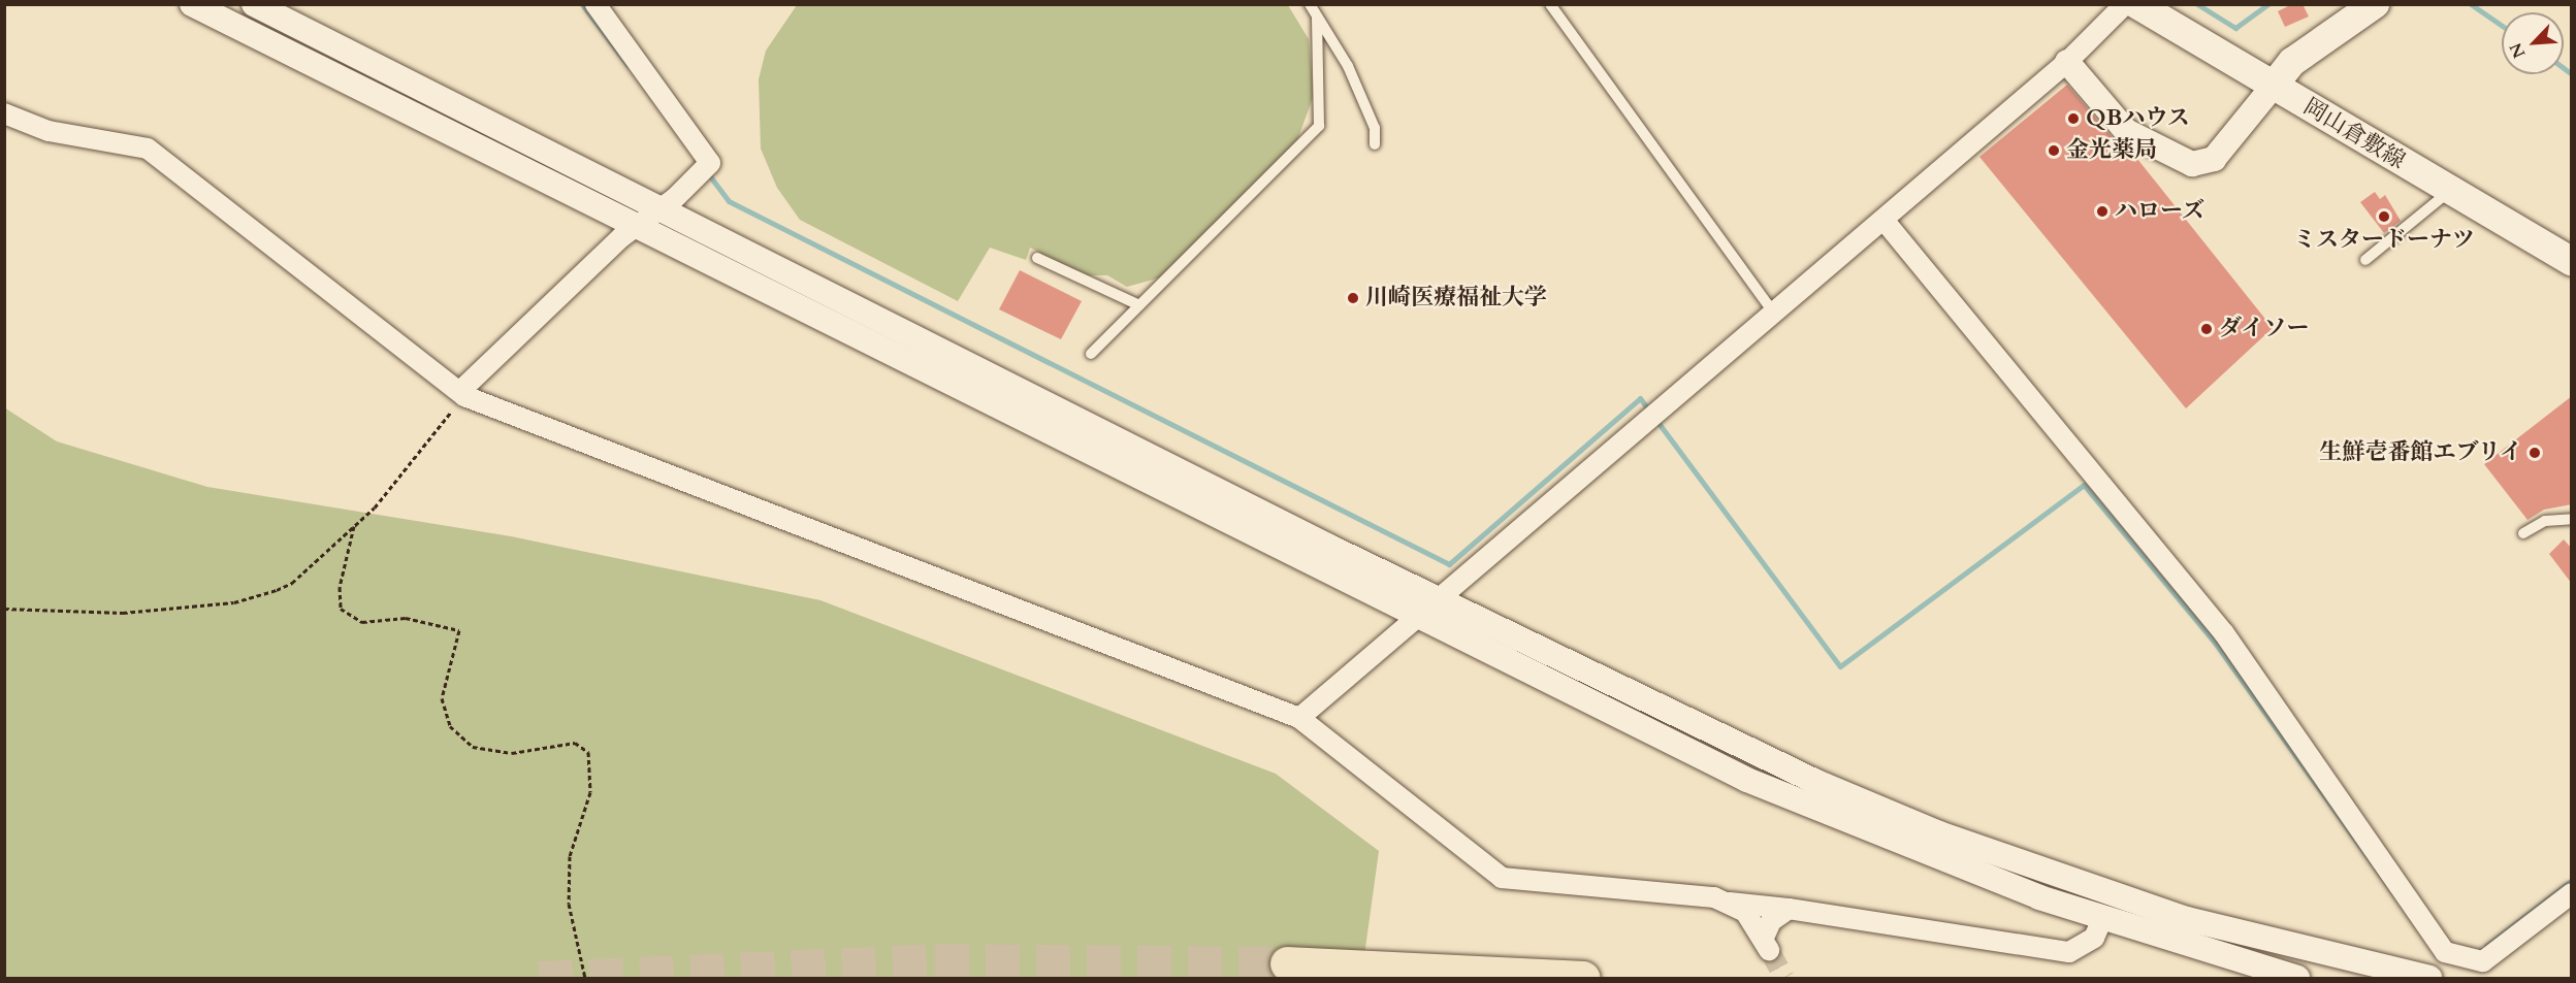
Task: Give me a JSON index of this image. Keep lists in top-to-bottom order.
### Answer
{
  "streets": {
    "main road": ["岡山倉敷線"]
  },
  "places": [
    "QBハウス",
    "金光薬局",
    "ハローズ",
    "ミスタードーナツ",
    "川崎医療福祉大学",
    "ダイソー",
    "生鮮壱番館エブリイ"
  ],
  "north": "bottom left"
}
